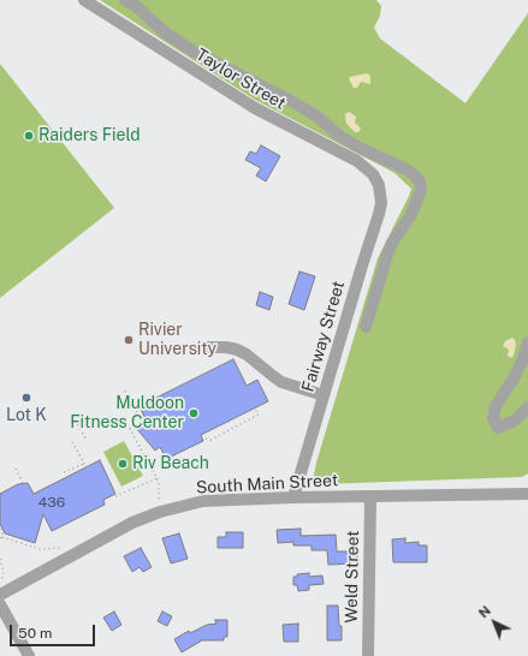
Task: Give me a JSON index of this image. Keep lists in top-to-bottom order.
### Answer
{
  "streets": {
    "street": [
      "Taylor Street",
      "Fairway Street",
      "South Main Street",
      "Weld Street"
    ]
  },
  "crossings": [
    ["Taylor Street", "Fairway Street"],
    ["Fairway Street", "South Main Street"],
    ["South Main Street", "Weld Street"]
  ],
  "places": [
    "Raiders Field",
    "Rivier University",
    "Lot K",
    "Muldoon Fitness Center",
    "Riv Beach"
  ],
  "house_numbers": ["436"],
  "scale_bar": "50 m",
  "north": "top left"
}
